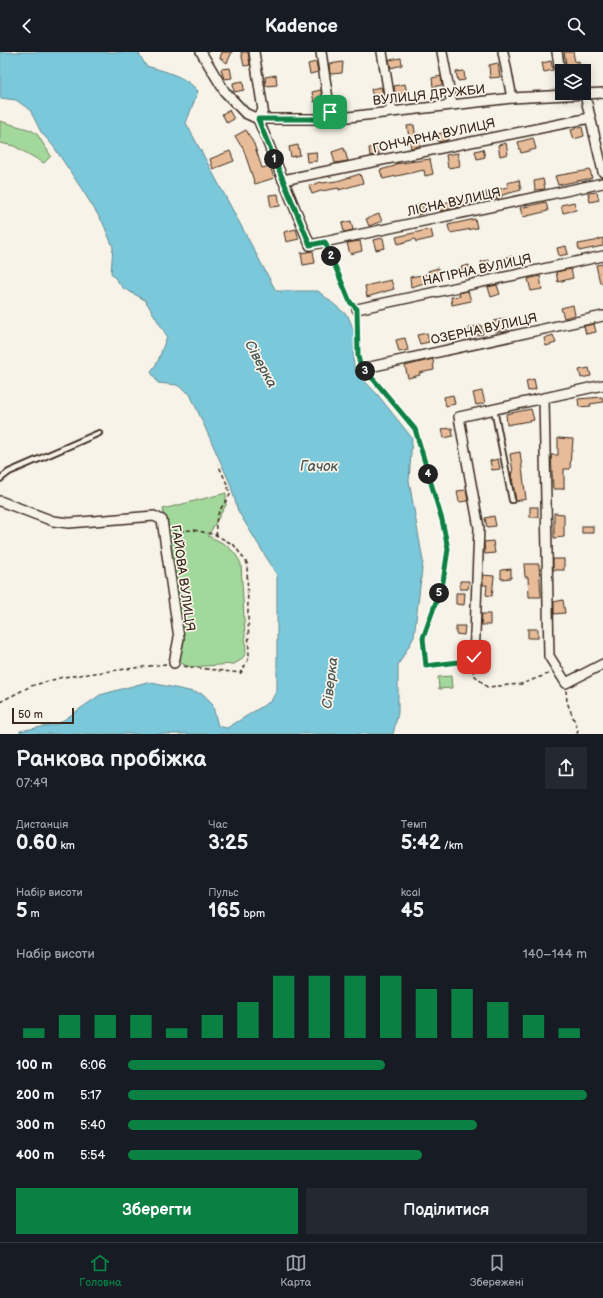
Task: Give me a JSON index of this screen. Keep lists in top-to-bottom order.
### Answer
{
  "streets": {
    "street": [
      "ВУЛИЦЯ ДРУЖБИ",
      "ГОНЧАРНА ВУЛИЦЯ",
      "ЛІСНА ВУЛИЦЯ",
      "НАГІРНА ВУЛИЦЯ",
      "ОЗЕРНА ВУЛИЦЯ",
      "ГАЙОВА ВУЛИЦЯ"
    ]
  },
  "crossings": [
    ["ГОНЧАРНА ВУЛИЦЯ", "ЛІСНА ВУЛИЦЯ"]
  ],
  "water": ["Сіверка", "Гачок"],
  "scale_bar": "50 m",
  "page": {
    "header": "Kadence",
    "pins": [
      "1",
      "2",
      "3",
      "4",
      "5"
    ],
    "scale": "50 m",
    "heading": ["Ранкова пробіжка", "07:49"],
    "stats": [
      ["Дистанція", "0.60 km"],
      ["Час", "3:25"],
      ["Темп", "5:42 /km"],
      ["Набір висоти", "5 m"],
      ["Пульс", "165 bpm"],
      ["kcal", "45"]
    ],
    "chart": ["Набір висоти", "140–144 m"],
    "list": [
      {
        "name": "100 m",
        "note": "6:06"
      },
      {
        "name": "200 m",
        "note": "5:17"
      },
      {
        "name": "300 m",
        "note": "5:40"
      },
      {
        "name": "400 m",
        "note": "5:54"
      }
    ],
    "buttons": ["Зберегти", "Поділитися"],
    "tabs": ["Головна", "Карта", "Збережені"]
  }
}
